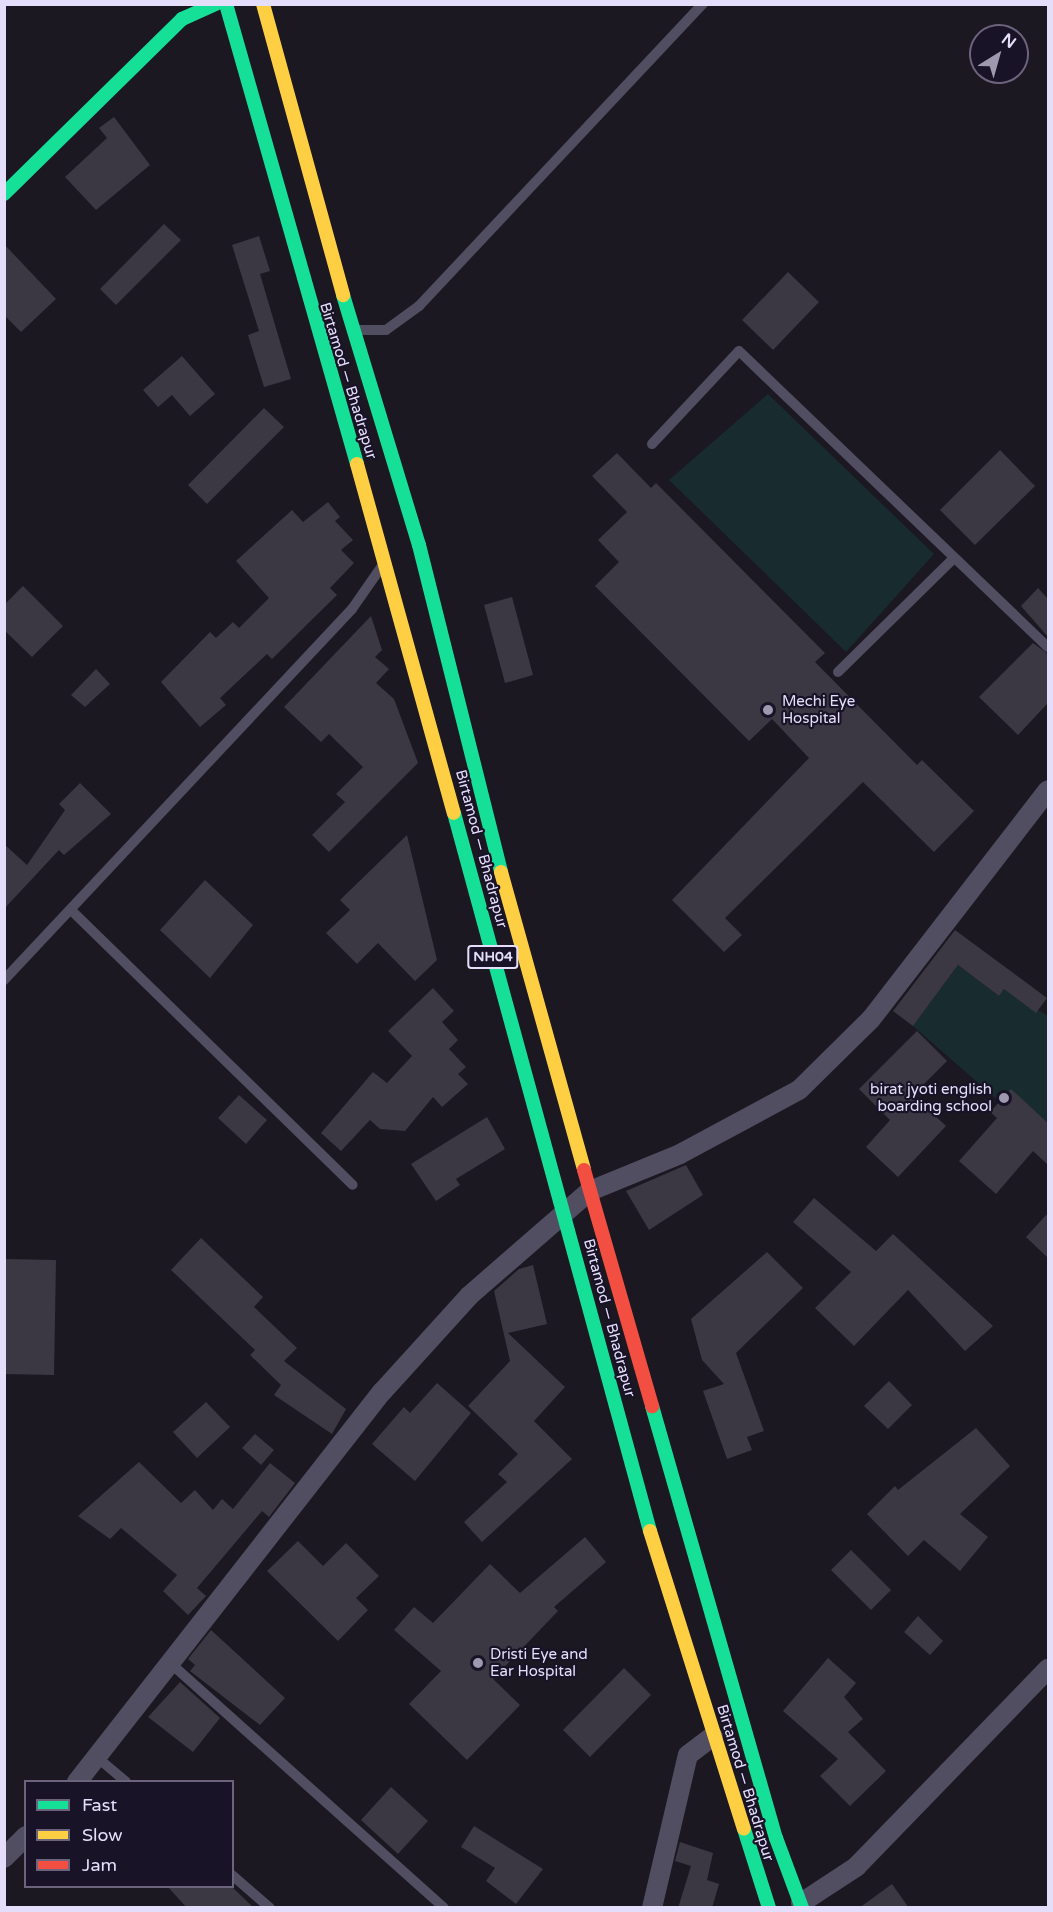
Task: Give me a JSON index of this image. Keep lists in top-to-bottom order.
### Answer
{
  "streets": {
    "main road": ["Birtamod — Bhadrapur", "NH04"]
  },
  "places": ["Mechi Eye Hospital", "birat jyoti english boarding school", "Dristi Eye and Ear Hospital"],
  "legend": ["Fast", "Slow", "Jam"],
  "north": "top right"
}
